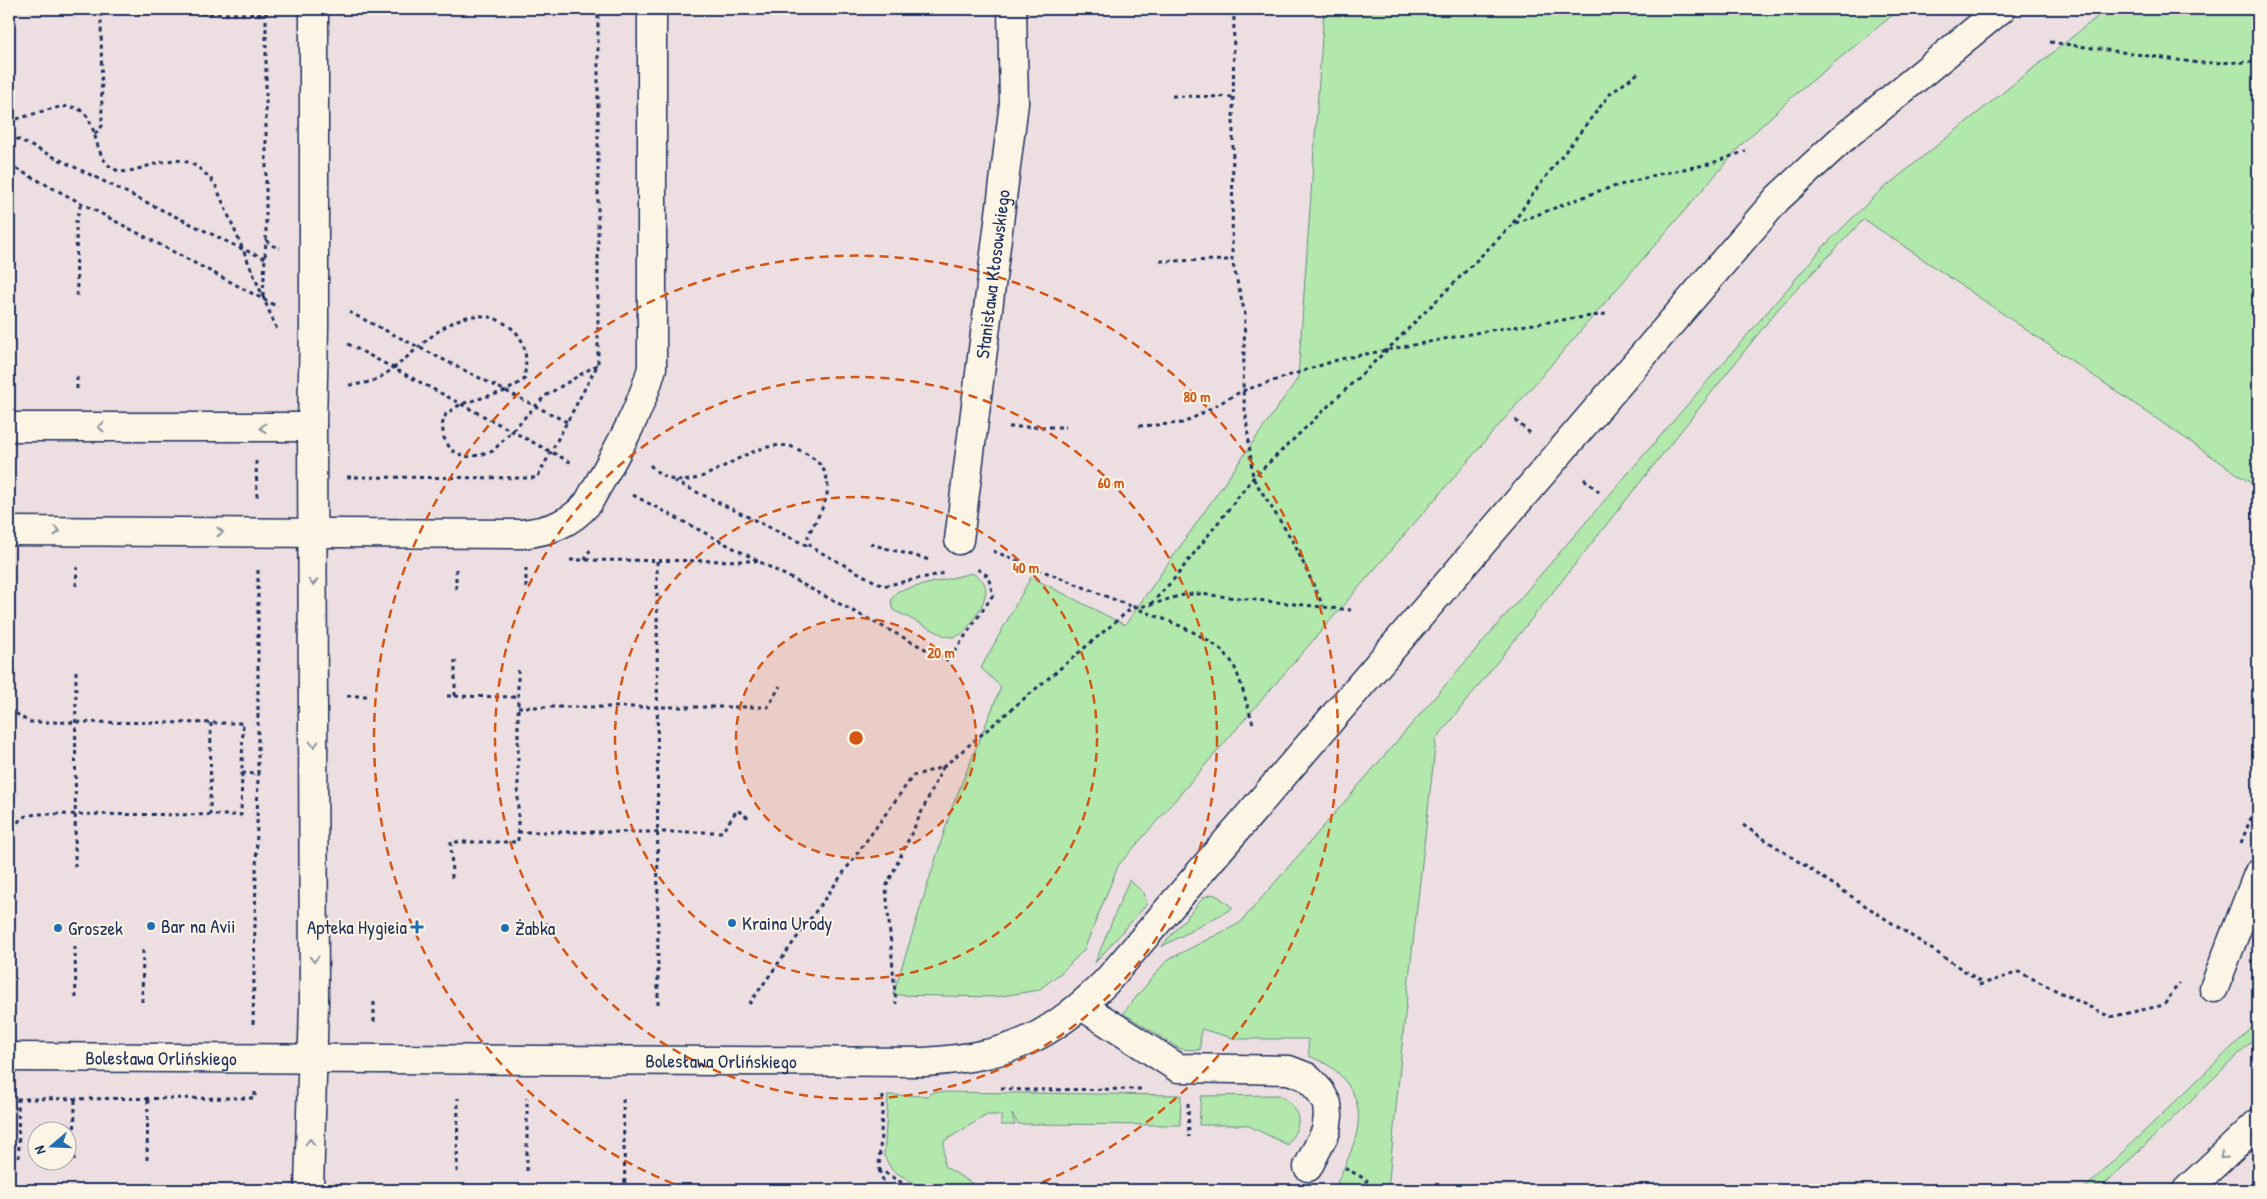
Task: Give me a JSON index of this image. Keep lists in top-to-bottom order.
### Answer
{
  "streets": {
    "street": ["Stanisława Kłosowskiego", "Bolesława Orlińskiego"]
  },
  "places": {
    "other": [
      "Kraina Urody",
      "Bar na Avii",
      "Groszek",
      "Żabka"
    ],
    "health": ["Apteka Hygieia"]
  },
  "north": "left",
  "rings": [
    "80 m",
    "60 m",
    "40 m",
    "20 m"
  ]
}
